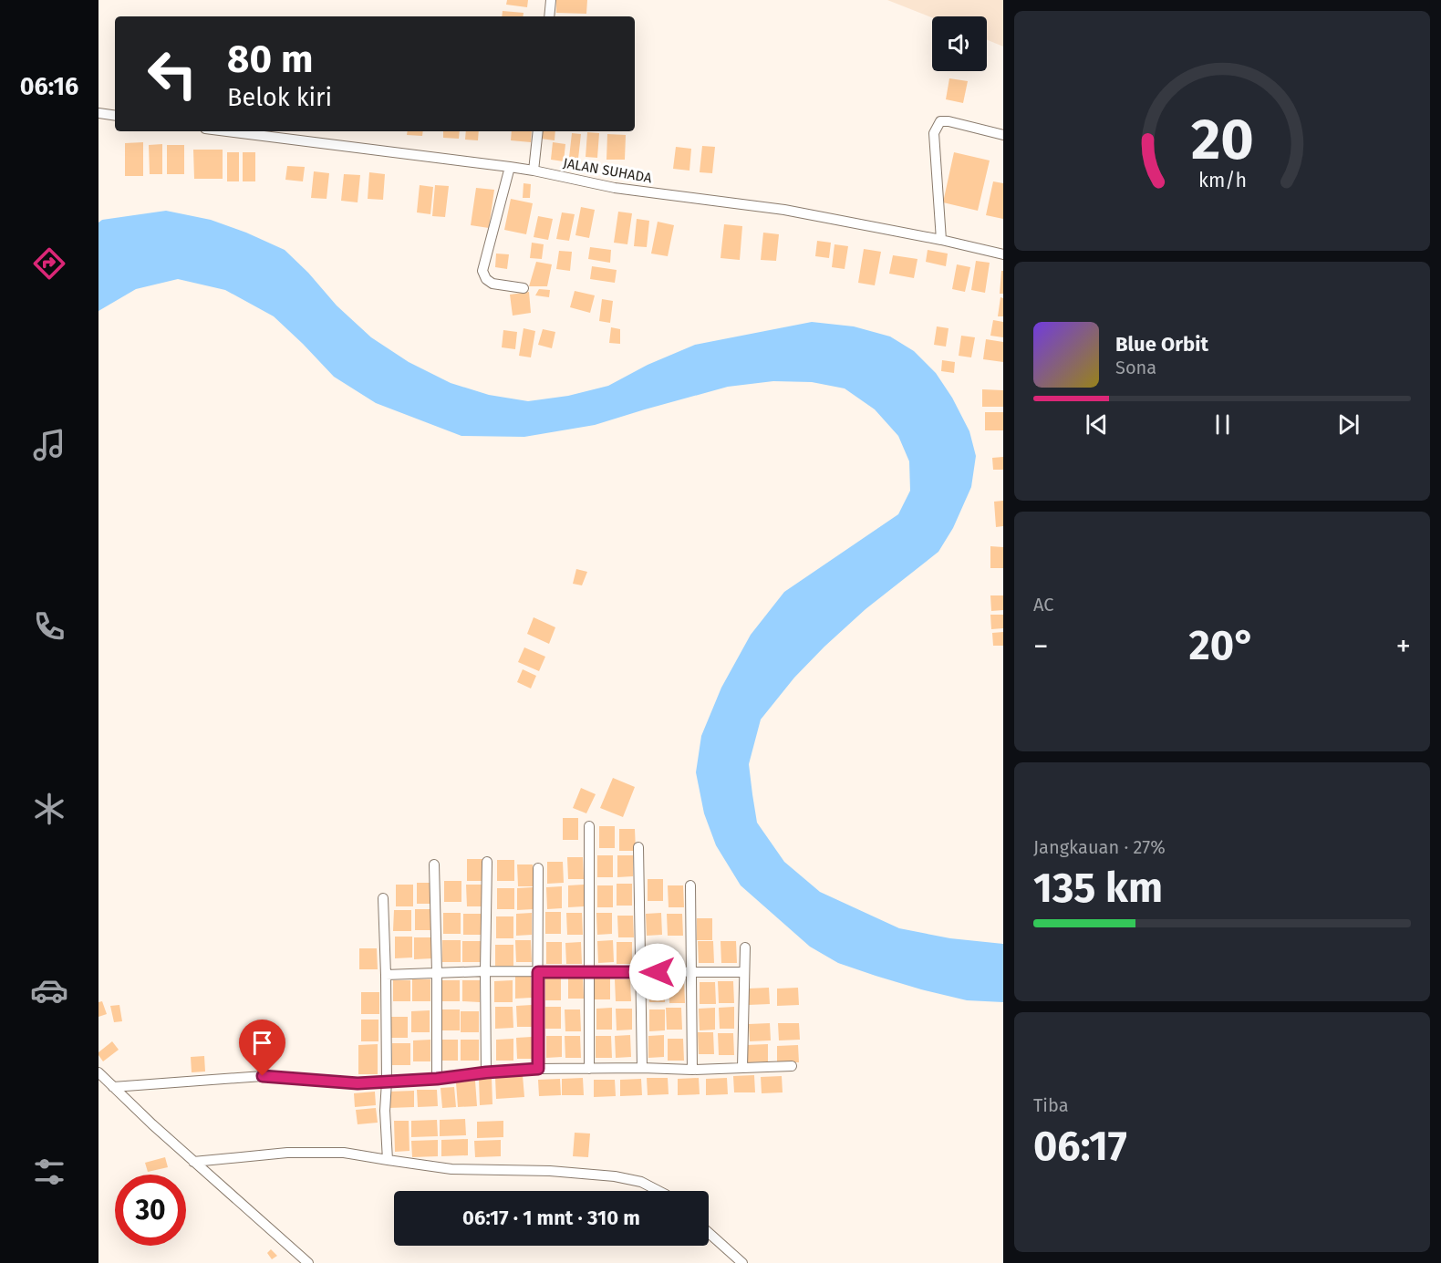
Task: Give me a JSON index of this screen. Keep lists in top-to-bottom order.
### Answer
{
  "streets": {
    "street": ["JALAN SUHADA"]
  },
  "page": {
    "tabs": "06:16",
    "turn": ["80 m", "Belok kiri"],
    "song": ["Blue Orbit", "Sona"],
    "tile": [
      "AC",
      ["Jangkauan · 27%", "135 km"],
      ["Tiba", "06:17"]
    ],
    "heat": ["−", "20°", "+"],
    "limit": "30",
    "trip": "06:17 · 1 mnt · 310 m",
    "gauge": ["20", "km/h"]
  }
}
